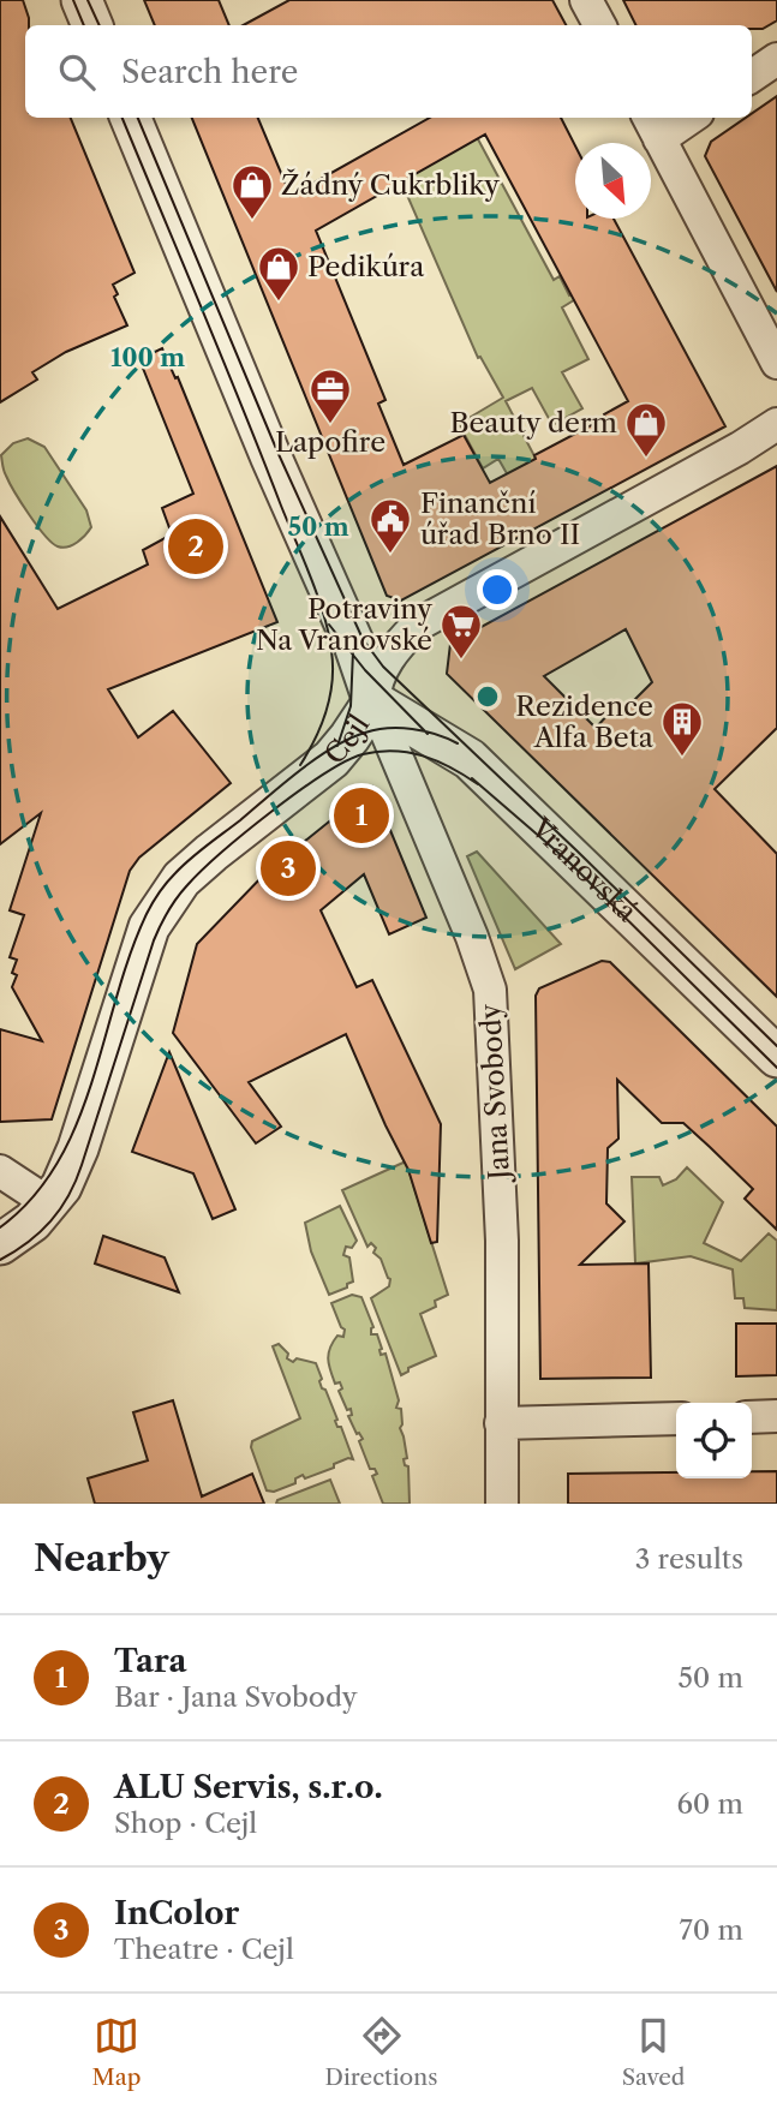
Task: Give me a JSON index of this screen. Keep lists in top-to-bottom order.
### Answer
{
  "streets": {
    "street": ["Cejl", "Vranovská", "Jana Svobody"]
  },
  "crossings": [
    ["Cejl", "Vranovská"],
    ["Cejl", "Jana Svobody"],
    ["Vranovská", "Jana Svobody"]
  ],
  "places": {
    "shop": ["Žádný Cukrbliky", "Pedikúra", "Beauty derm"],
    "office": ["Lapofire"],
    "public building": ["Finanční úřad Brno II"],
    "supermarket": ["Potraviny Na Vranovské"],
    "building": ["Rezidence Alfa Beta"]
  },
  "north": "bottom right",
  "page": {
    "search": "Search here",
    "pins": ["2", "1", "3"],
    "heading": ["Nearby", "3 results"],
    "list": [
      {
        "mark": "1",
        "name": "Tara",
        "note": "Bar · Jana Svobody",
        "value": "50 m"
      },
      {
        "mark": "2",
        "name": "ALU Servis, s.r.o.",
        "note": "Shop · Cejl",
        "value": "60 m"
      },
      {
        "mark": "3",
        "name": "InColor",
        "note": "Theatre · Cejl",
        "value": "70 m"
      }
    ],
    "nav": ["Map", "Directions", "Saved"]
  },
  "rings": ["100 m", "50 m"]
}
